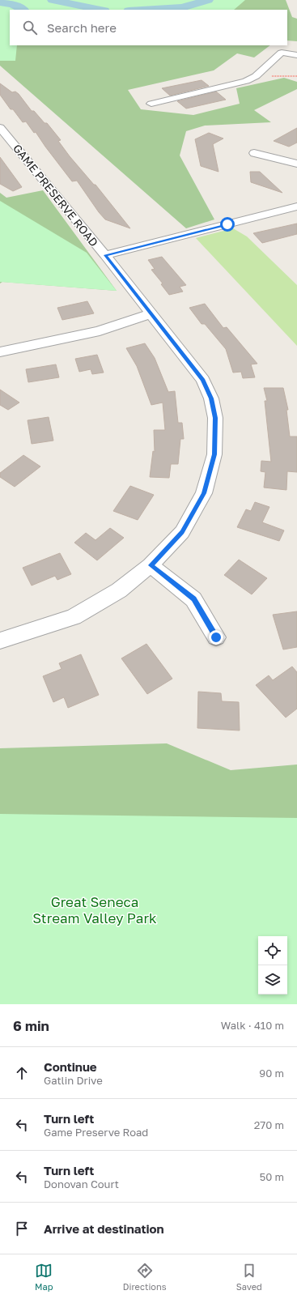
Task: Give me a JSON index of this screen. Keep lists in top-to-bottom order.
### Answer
{
  "streets": {
    "street": ["GAME PRESERVE ROAD"]
  },
  "parks": ["Great Seneca Stream Valley Park"],
  "page": {
    "search": "Search here",
    "heading": ["6 min", "Walk · 410 m"],
    "list": [
      ["Continue", "Gatlin Drive", "90 m"],
      ["Turn left", "Game Preserve Road", "270 m"],
      ["Turn left", "Donovan Court", "50 m"],
      "Arrive at destination"
    ],
    "nav": ["Map", "Directions", "Saved"]
  }
}
